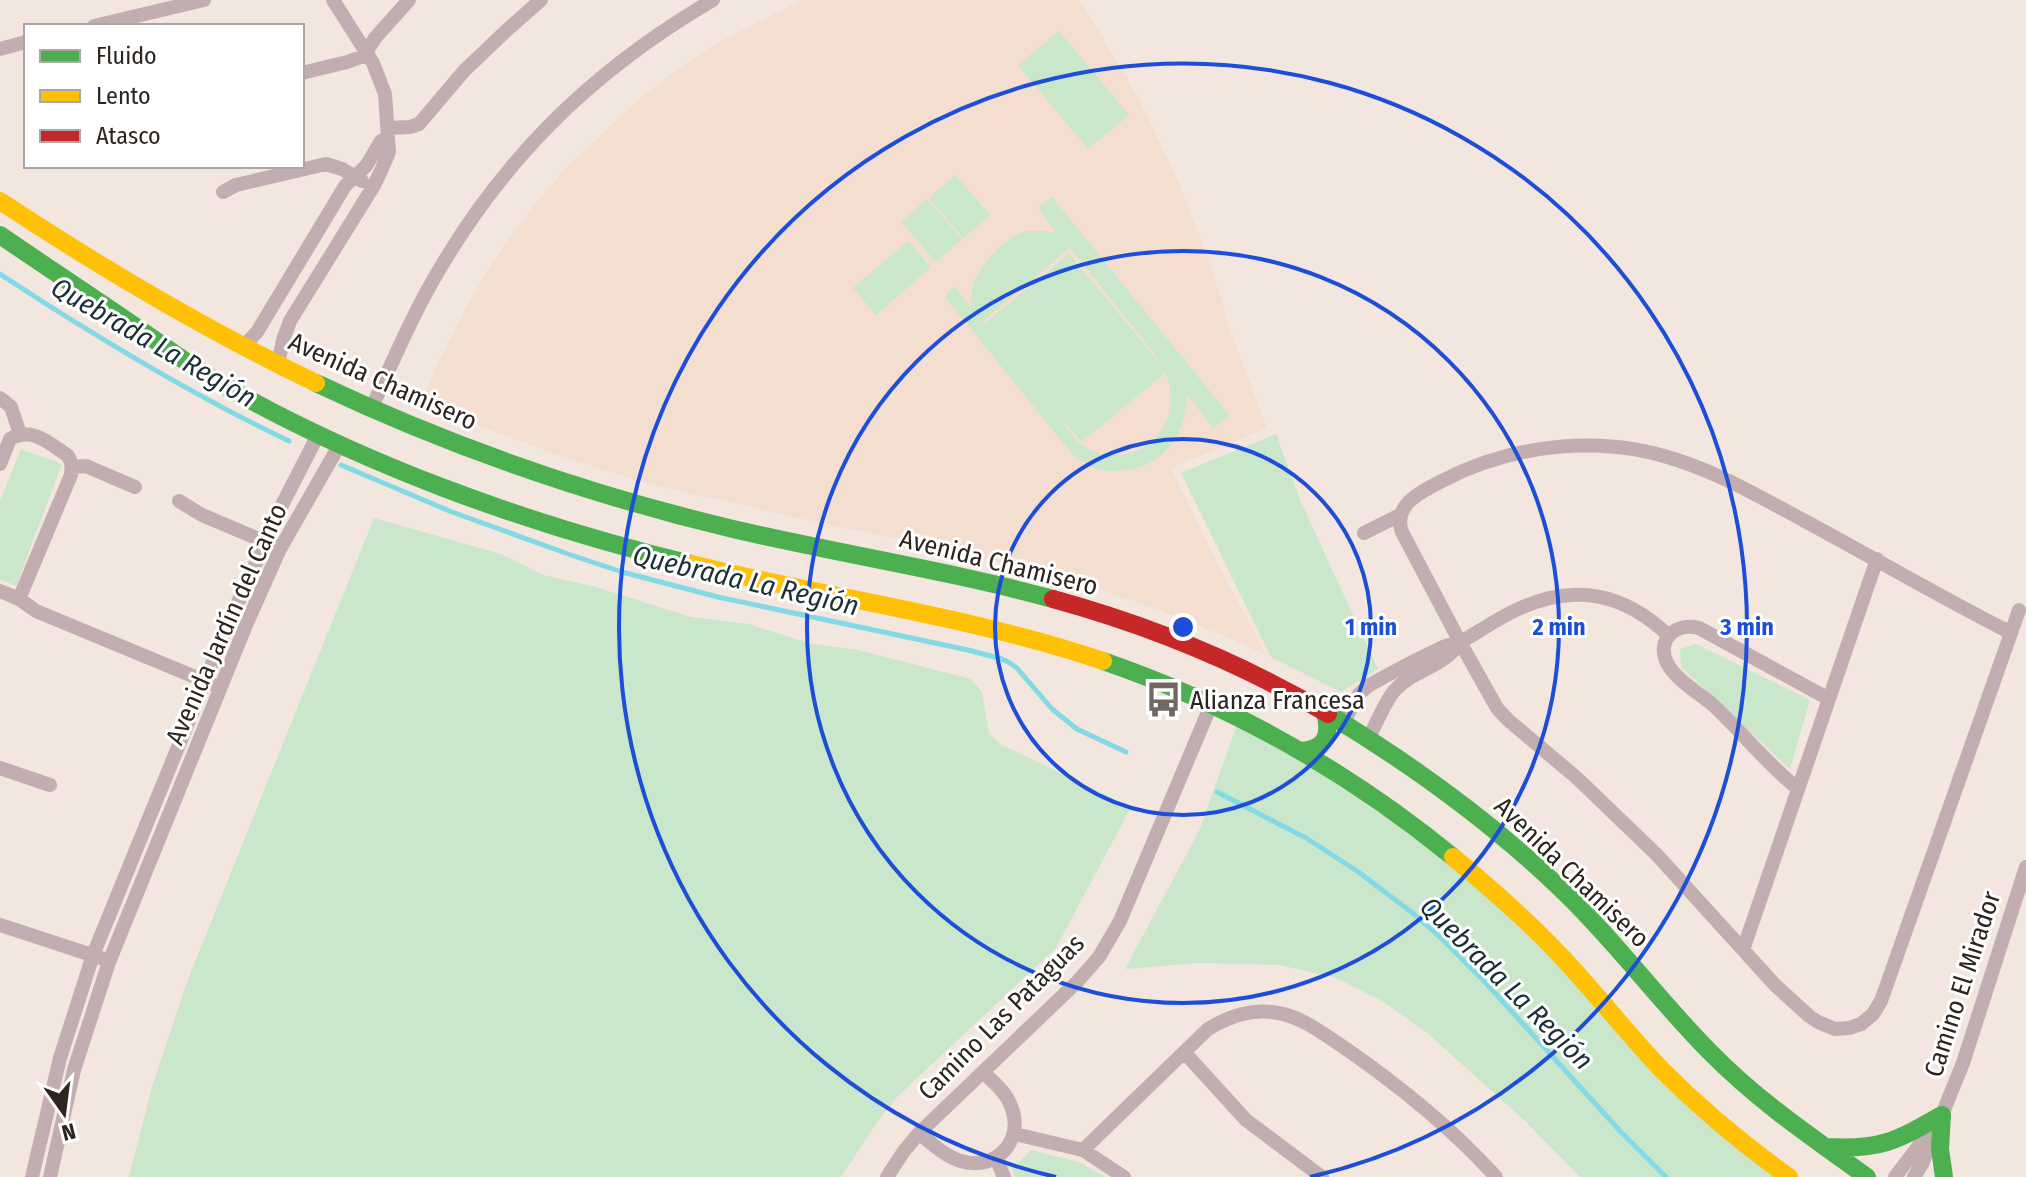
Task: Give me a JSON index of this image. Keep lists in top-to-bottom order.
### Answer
{
  "streets": {
    "street": [
      "Avenida Chamisero",
      "Avenida Jardín del Canto",
      "Camino El Mirador",
      "Camino Las Pataguas"
    ]
  },
  "water": ["Quebrada La Región"],
  "places": {
    "bus stop": ["Alianza Francesa"]
  },
  "legend": ["Fluido", "Lento", "Atasco"],
  "north": "bottom",
  "rings": ["1 min", "2 min", "3 min"]
}
